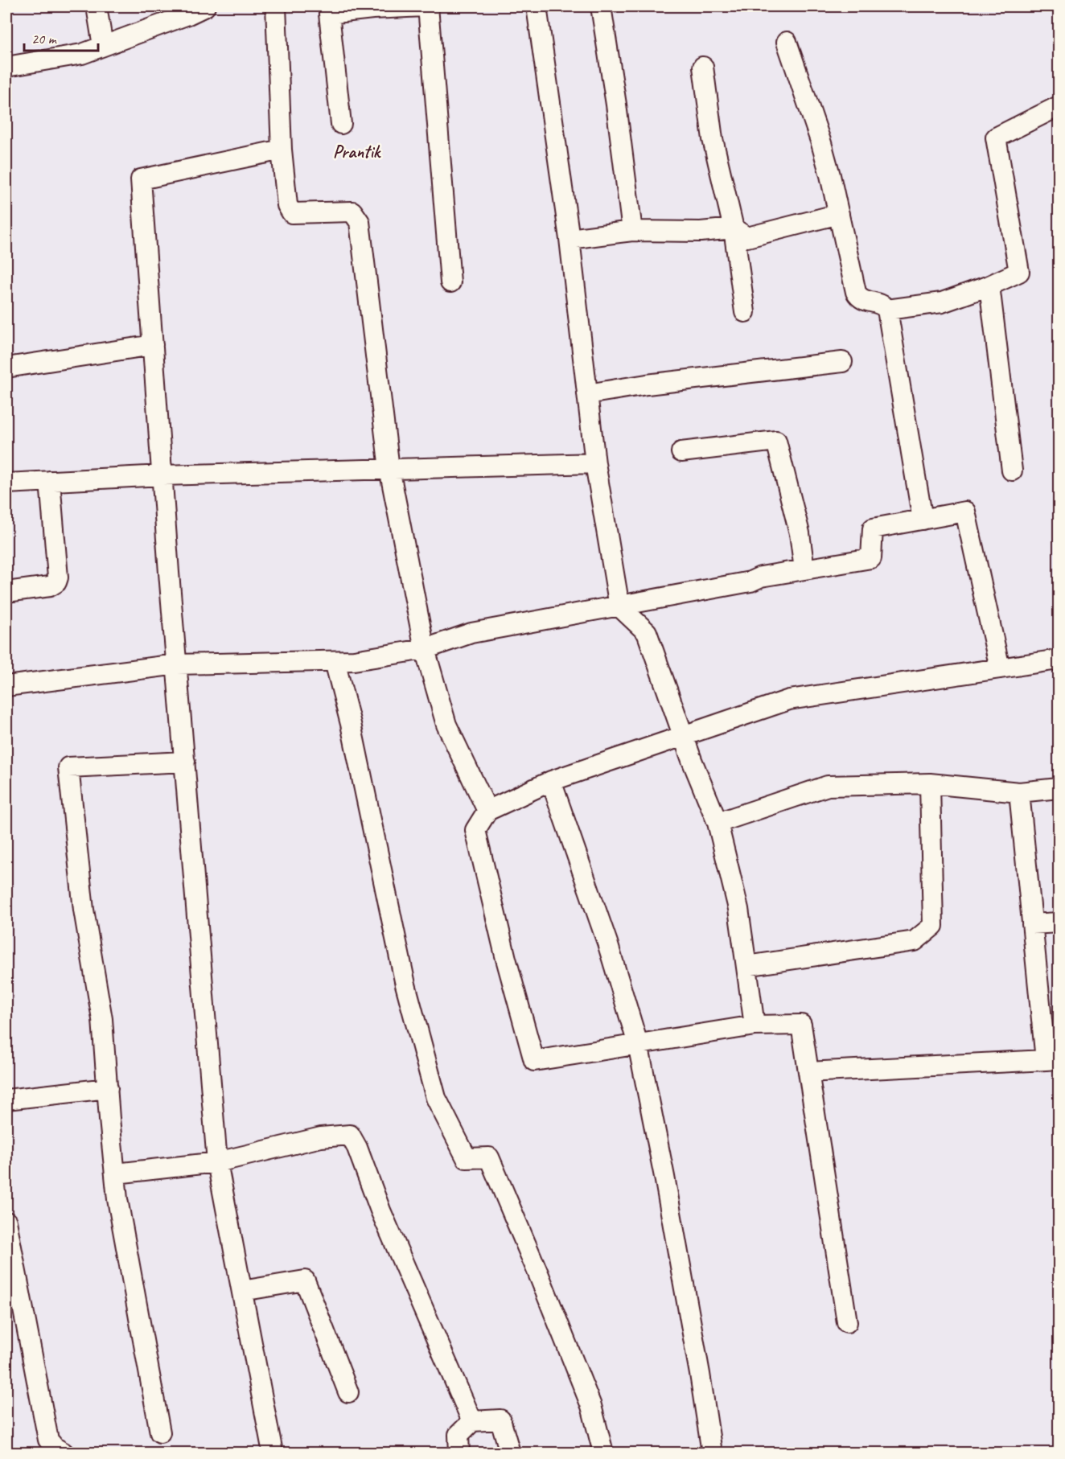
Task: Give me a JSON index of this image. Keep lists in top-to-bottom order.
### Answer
{
  "districts": ["Prantik"],
  "scale_bar": "20 m"
}
